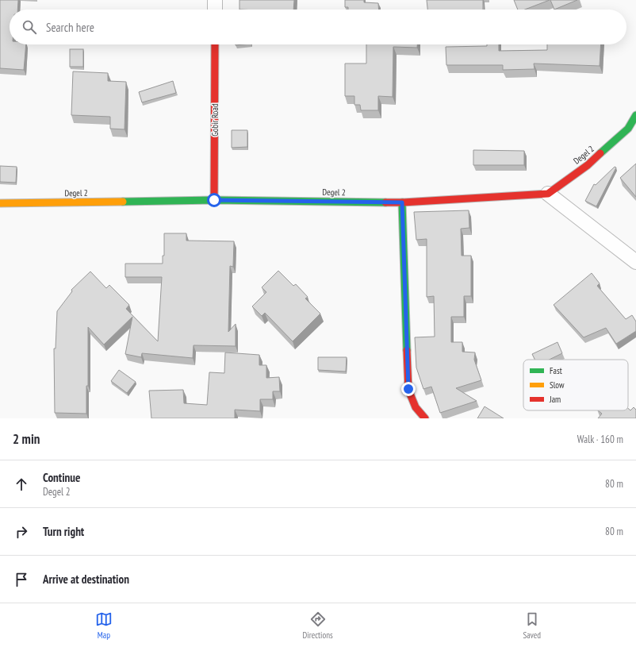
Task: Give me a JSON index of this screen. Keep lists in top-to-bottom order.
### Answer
{
  "streets": {
    "street": ["Gobir Road", "Degel 2"]
  },
  "crossings": [
    ["Gobir Road", "Degel 2"]
  ],
  "legend": ["Fast", "Slow", "Jam"],
  "page": {
    "search": "Search here",
    "heading": ["2 min", "Walk · 160 m"],
    "list": [
      ["Continue", "Degel 2", "80 m"],
      ["Turn right", "80 m"],
      "Arrive at destination"
    ],
    "nav": ["Map", "Directions", "Saved"]
  }
}
